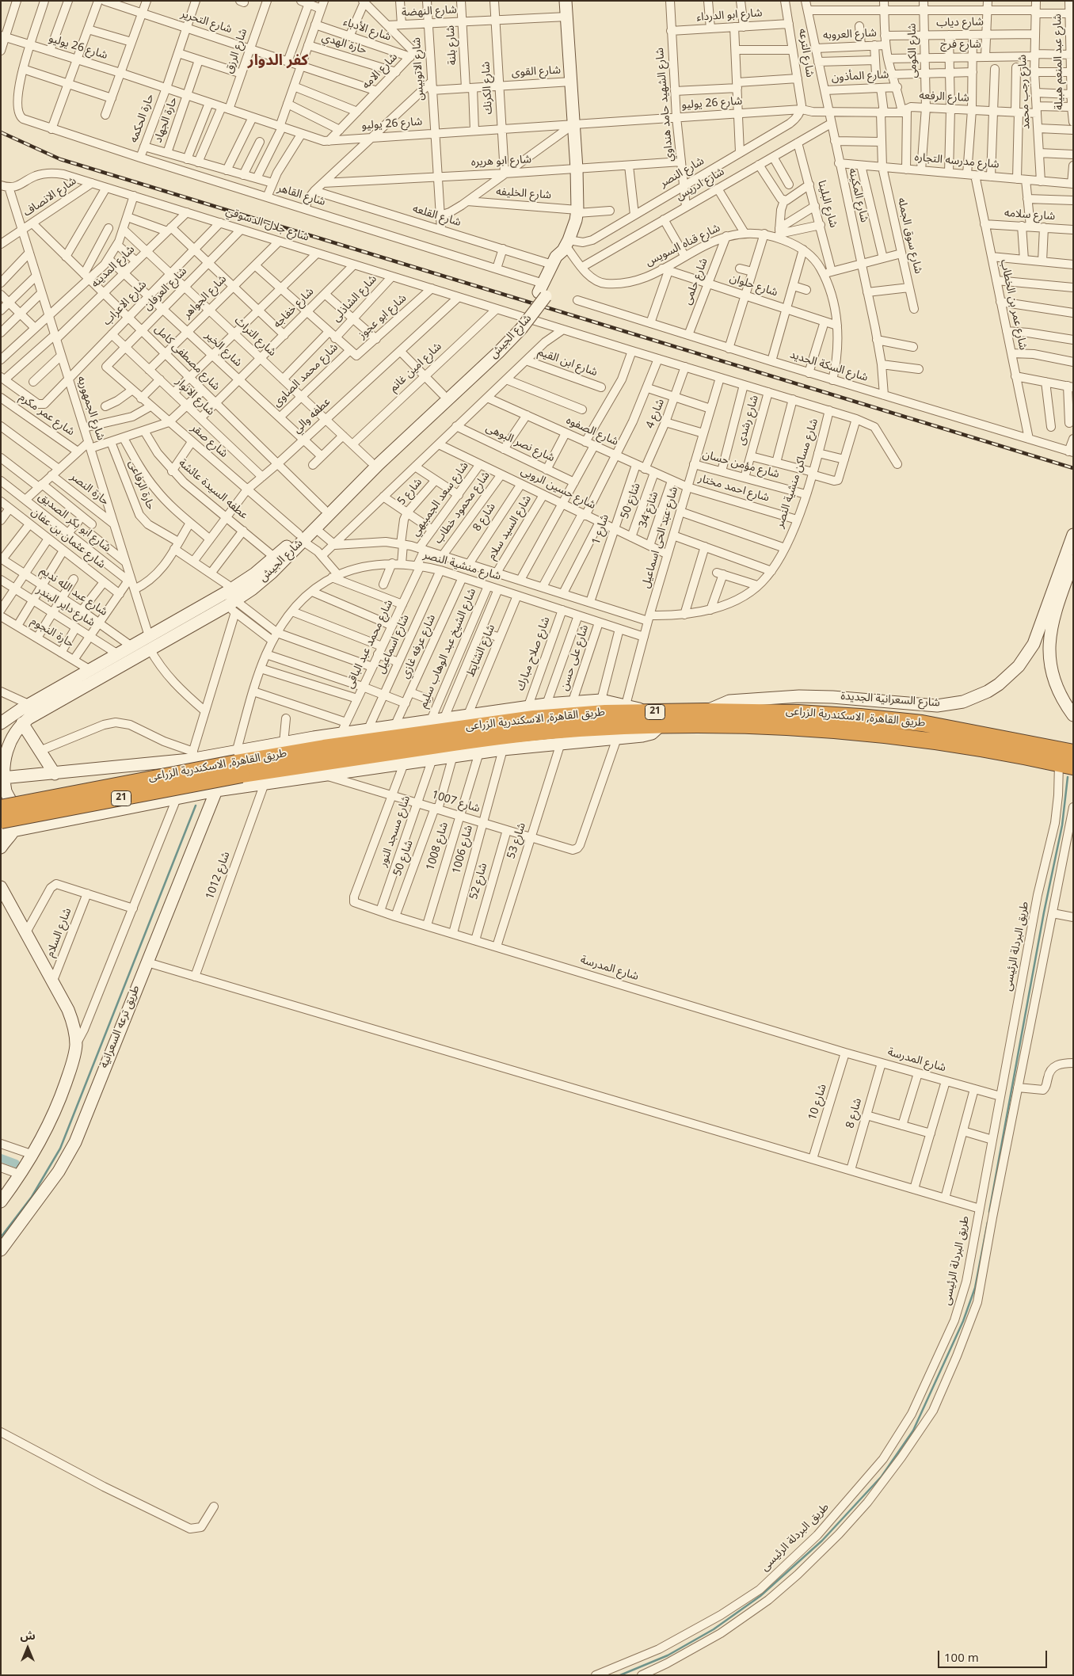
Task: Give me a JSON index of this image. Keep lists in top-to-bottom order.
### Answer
{
  "streets": {
    "highway": ["21", "طريق القاهرة, الاسكندرية الزراعى"],
    "main road": ["شارع الجيش", "شارع السعرانية الجديدة", "طريق ترعه السعرانية"],
    "street": [
      "شارع النهضة",
      "شارع ابو الدرداء",
      "شارع التحرير",
      "شارع دياب",
      "شارع الأدباء",
      "شارع العروبه",
      "حارة الهدي",
      "شارع بلنة",
      "شارع فرج",
      "شارع 26 يوليو",
      "شارع الكومى",
      "شارع الرزق",
      "شارع الترعه",
      "شارع عبد المنعم هبيلة",
      "شارع الاتوبيس",
      "شارع الامه",
      "شارع القوى",
      "شارع المأذون",
      "شارع الكرنك",
      "شارع رجب محمد",
      "شارع الرفعه",
      "شارع الشهيد حامد هنداوي",
      "حارة الحكمه",
      "حارة الجهاد",
      "شارع ابو هريره",
      "شارع مدرسه التجاره",
      "شارع النصر",
      "شارع ادريس",
      "شارع الخليفه",
      "شارع المكينه",
      "شارع القاهر",
      "شارع الانصاف",
      "شارع البلينا",
      "شارع سلامه",
      "شارع القلعه",
      "شارع جلال الدسوقي",
      "شارع سوق الجمله",
      "شارع قناه السويس",
      "شارع المدينه",
      "شارع حلمى",
      "شارع حلوان",
      "شارع العرفان",
      "شارع الجواهر",
      "شارع الشاذلى",
      "شارع الاعراب",
      "شارع عمر بن الخطاب",
      "شارع خفاجه",
      "شارع ابو عجوز",
      "شارع التراث",
      "شارع الخير",
      "شارع مصطفى كامل",
      "شارع ابن القيم",
      "شارع السكة الحديد",
      "شارع امين غانم",
      "شارع محمد الصاوى",
      "شارع الانوار",
      "شارع الجمهوريه",
      "شارع 4",
      "شارع عمر مكرم",
      "عطفه والي",
      "شارع رشدى",
      "شارع الصفوه",
      "شارع صقر",
      "شارع نصر البوهى",
      "شارع مؤمن حسان",
      "شارع مساكن منشية النصر",
      "حارة الرفاعى",
      "شارع حسين الروبى",
      "شارع احمد مختار",
      "حارة النصر",
      "عطفه السيدة عائشة",
      "شارع 5",
      "شارع سعد الجمبيهي",
      "شارع 50",
      "شارع محمود خطاب",
      "شارع 34",
      "شارع 8",
      "شارع ابو بكر الصديق",
      "شارع السيد سلام",
      "شارع 1",
      "شارع عبد الحى اسماعيل",
      "شارع عثمان بن عفان",
      "شارع منشية النصر",
      "شارع عبد الله نديم",
      "شارع داير البندر",
      "حارة النجوم",
      "شارع محمد عبد الباقى",
      "شارع اسماعيل",
      "شارع عرفه غازي",
      "شارع الشيخ عبد الوهاب سليم",
      "شارع الشايط",
      "شارع صلاح مبارك",
      "شارع على حسن",
      "شارع 1007",
      "شارع مسجد النور",
      "شارع 53",
      "شارع 1008",
      "شارع 1006",
      "شارع 1012",
      "شارع 52",
      "شارع السلام",
      "طريق البردلة الرئيسى",
      "شارع المدرسة",
      "شارع 10"
    ]
  },
  "crossings": [
    ["شارع النهضة", "شارع بلنة"],
    ["شارع النهضة", "شارع الاتوبيس"],
    ["شارع النهضة", "شارع الامه"],
    ["شارع النهضة", "شارع الكرنك"],
    ["شارع النهضة", "شارع الجيش"],
    ["شارع ابو الدرداء", "شارع الترعه"],
    ["شارع ابو الدرداء", "شارع الشهيد حامد هنداوي"],
    ["شارع التحرير", "شارع الرزق"],
    ["شارع التحرير", "شارع الامه"],
    ["شارع التحرير", "حارة الحكمه"],
    ["شارع دياب", "شارع الكومى"],
    ["شارع دياب", "شارع رجب محمد"],
    ["شارع دياب", "شارع عمر بن الخطاب"],
    ["شارع الأدباء", "شارع الامه"],
    ["شارع العروبه", "شارع المكينه"],
    ["حارة الهدي", "شارع الامه"],
    ["شارع بلنة", "شارع 26 يوليو"],
    ["شارع بلنة", "شارع القوى"],
    ["شارع فرج", "شارع الكومى"],
    ["شارع فرج", "شارع عبد المنعم هبيلة"],
    ["شارع فرج", "شارع رجب محمد"],
    ["شارع فرج", "شارع عمر بن الخطاب"],
    ["شارع 26 يوليو", "شارع الرزق"],
    ["شارع 26 يوليو", "شارع الترعه"],
    ["شارع 26 يوليو", "شارع الاتوبيس"],
    ["شارع 26 يوليو", "شارع الامه"],
    ["شارع 26 يوليو", "شارع الكرنك"],
    ["شارع 26 يوليو", "شارع الرفعه"],
    ["شارع 26 يوليو", "شارع الشهيد حامد هنداوي"],
    ["شارع 26 يوليو", "حارة الحكمه"],
    ["شارع 26 يوليو", "حارة الجهاد"],
    ["شارع 26 يوليو", "شارع النصر"],
    ["شارع 26 يوليو", "شارع المكينه"],
    ["شارع 26 يوليو", "شارع الجيش"],
    ["شارع الكومى", "شارع الرفعه"],
    ["شارع الكومى", "شارع مدرسه التجاره"],
    ["شارع الرزق", "شارع القاهر"],
    ["شارع الترعه", "شارع النصر"],
    ["شارع عبد المنعم هبيلة", "شارع الرفعه"],
    ["شارع الاتوبيس", "شارع القوى"],
    ["شارع الاتوبيس", "شارع ابو هريره"],
    ["شارع الاتوبيس", "شارع القلعه"],
    ["شارع القوى", "شارع الكرنك"],
    ["شارع القوى", "شارع الجيش"],
    ["شارع المأذون", "شارع المكينه"],
    ["شارع المأذون", "شارع سوق الجمله"],
    ["شارع الكرنك", "شارع ابو هريره"],
    ["شارع رجب محمد", "شارع الرفعه"],
    ["شارع رجب محمد", "شارع مدرسه التجاره"],
    ["شارع الرفعه", "شارع المكينه"],
    ["شارع الرفعه", "شارع سوق الجمله"],
    ["شارع الرفعه", "شارع عمر بن الخطاب"],
    ["شارع الشهيد حامد هنداوي", "شارع ابو هريره"],
    ["شارع الشهيد حامد هنداوي", "شارع النصر"],
    ["شارع الشهيد حامد هنداوي", "شارع ادريس"],
    ["حارة الحكمه", "شارع القاهر"],
    ["حارة الجهاد", "شارع القاهر"],
    ["شارع ابو هريره", "شارع الجيش"],
    ["شارع مدرسه التجاره", "شارع المكينه"],
    ["شارع مدرسه التجاره", "شارع سوق الجمله"],
    ["شارع مدرسه التجاره", "شارع عمر بن الخطاب"],
    ["شارع النصر", "شارع قناه السويس"],
    ["شارع النصر", "شارع الجيش"],
    ["شارع ادريس", "شارع المكينه"],
    ["شارع ادريس", "شارع البلينا"],
    ["شارع ادريس", "شارع قناه السويس"],
    ["شارع الخليفه", "شارع الجيش"],
    ["شارع المكينه", "شارع السكة الحديد"],
    ["شارع القاهر", "شارع الجيش"],
    ["شارع الانصاف", "شارع جلال الدسوقي"],
    ["شارع الانصاف", "شارع مصطفى كامل"],
    ["شارع الانصاف", "شارع الجمهوريه"],
    ["شارع البلينا", "شارع قناه السويس"],
    ["شارع سلامه", "شارع عمر بن الخطاب"],
    ["شارع القلعه", "شارع الجيش"],
    ["شارع جلال الدسوقي", "شارع المدينه"],
    ["شارع جلال الدسوقي", "شارع العرفان"],
    ["شارع جلال الدسوقي", "شارع الجواهر"],
    ["شارع جلال الدسوقي", "شارع الشاذلى"],
    ["شارع جلال الدسوقي", "شارع الاعراب"],
    ["شارع جلال الدسوقي", "شارع خفاجه"],
    ["شارع جلال الدسوقي", "شارع ابو عجوز"],
    ["شارع جلال الدسوقي", "شارع الجيش"],
    ["شارع جلال الدسوقي", "شارع امين غانم"],
    ["شارع جلال الدسوقي", "شارع الجمهوريه"],
    ["شارع جلال الدسوقي", "عطفه والي"],
    ["شارع قناه السويس", "شارع حلمى"],
    ["شارع قناه السويس", "شارع حلوان"],
    ["شارع قناه السويس", "شارع الجيش"],
    ["شارع قناه السويس", "شارع السكة الحديد"],
    ["شارع المدينه", "شارع الاعراب"],
    ["شارع المدينه", "شارع التراث"],
    ["شارع المدينه", "شارع الخير"],
    ["شارع المدينه", "شارع مصطفى كامل"],
    ["شارع المدينه", "شارع الجمهوريه"],
    ["شارع حلمى", "شارع حلوان"],
    ["شارع حلمى", "شارع السكة الحديد"],
    ["شارع العرفان", "شارع التراث"],
    ["شارع العرفان", "شارع الخير"],
    ["شارع العرفان", "شارع مصطفى كامل"],
    ["شارع العرفان", "شارع الانوار"],
    ["شارع العرفان", "شارع صقر"],
    ["شارع الجواهر", "شارع التراث"],
    ["شارع الجواهر", "شارع الخير"],
    ["شارع الجواهر", "شارع مصطفى كامل"],
    ["شارع الجواهر", "شارع الانوار"],
    ["شارع الشاذلى", "شارع التراث"],
    ["شارع الاعراب", "شارع التراث"],
    ["شارع الاعراب", "شارع الخير"],
    ["شارع الاعراب", "شارع مصطفى كامل"],
    ["شارع الاعراب", "شارع الانوار"],
    ["شارع الاعراب", "شارع الجمهوريه"],
    ["شارع عمر بن الخطاب", "شارع السكة الحديد"],
    ["شارع خفاجه", "شارع التراث"],
    ["شارع خفاجه", "شارع الخير"],
    ["شارع خفاجه", "شارع مصطفى كامل"],
    ["شارع خفاجه", "شارع الانوار"],
    ["شارع ابو عجوز", "شارع محمد الصاوى"],
    ["شارع التراث", "شارع الجيش"],
    ["شارع التراث", "شارع امين غانم"],
    ["شارع التراث", "شارع محمد الصاوى"],
    ["شارع التراث", "عطفه والي"],
    ["شارع الجيش", "شارع مصطفى كامل"],
    ["شارع الجيش", "شارع الجمهوريه"],
    ["شارع الجيش", "شارع صقر"],
    ["شارع الجيش", "حارة الرفاعى"],
    ["شارع الجيش", "عطفه السيدة عائشة"],
    ["شارع الجيش", "شارع عبد الله نديم"],
    ["شارع الجيش", "شارع داير البندر"],
    ["شارع الجيش", "حارة النجوم"],
    ["شارع الخير", "شارع محمد الصاوى"],
    ["شارع الخير", "عطفه والي"],
    ["شارع مصطفى كامل", "عطفه والي"],
    ["شارع الانوار", "عطفه والي"],
    ["شارع الجمهوريه", "حارة النصر"],
    ["شارع الجمهوريه", "شارع ابو بكر الصديق"],
    ["شارع 4", "شارع الصفوه"],
    ["عطفه والي", "شارع صقر"],
    ["عطفه والي", "حارة الرفاعى"],
    ["عطفه والي", "عطفه السيدة عائشة"],
    ["شارع رشدى", "شارع مؤمن حسان"],
    ["شارع الصفوه", "شارع احمد مختار"],
    ["شارع الصفوه", "شارع 50"],
    ["شارع الصفوه", "شارع 34"],
    ["شارع الصفوه", "شارع 1"],
    ["شارع الصفوه", "شارع عبد الحى اسماعيل"],
    ["شارع صقر", "شارع منشية النصر"],
    ["شارع مؤمن حسان", "شارع مساكن منشية النصر"],
    ["شارع مؤمن حسان", "شارع عبد الحى اسماعيل"],
    ["شارع مساكن منشية النصر", "شارع احمد مختار"],
    ["شارع مساكن منشية النصر", "شارع عبد الحى اسماعيل"],
    ["شارع مساكن منشية النصر", "شارع منشية النصر"],
    ["شارع حسين الروبى", "شارع سعد الجمبيهي"],
    ["شارع حسين الروبى", "شارع 50"],
    ["شارع حسين الروبى", "شارع محمود خطاب"],
    ["شارع حسين الروبى", "شارع 34"],
    ["شارع حسين الروبى", "شارع 8"],
    ["شارع حسين الروبى", "شارع السيد سلام"],
    ["شارع حسين الروبى", "شارع 1"],
    ["شارع حسين الروبى", "شارع عبد الحى اسماعيل"],
    ["شارع احمد مختار", "شارع عبد الحى اسماعيل"],
    ["شارع 5", "شارع منشية النصر"],
    ["شارع سعد الجمبيهي", "شارع منشية النصر"],
    ["شارع سعد الجمبيهي", "شارع محمد عبد الباقى"],
    ["شارع 50", "شارع 1007"],
    ["شارع 50", "شارع المدرسة"],
    ["شارع محمود خطاب", "شارع منشية النصر"],
    ["شارع 8", "شارع منشية النصر"],
    ["شارع 8", "شارع المدرسة"],
    ["شارع السيد سلام", "شارع منشية النصر"],
    ["شارع 1", "شارع منشية النصر"],
    ["شارع عبد الحى اسماعيل", "شارع منشية النصر"],
    ["شارع منشية النصر", "شارع محمد عبد الباقى"],
    ["شارع منشية النصر", "شارع اسماعيل"],
    ["شارع منشية النصر", "شارع عرفه غازي"],
    ["شارع منشية النصر", "شارع الشيخ عبد الوهاب سليم"],
    ["شارع منشية النصر", "شارع الشايط"],
    ["شارع منشية النصر", "شارع صلاح مبارك"],
    ["شارع منشية النصر", "شارع على حسن"],
    ["شارع منشية النصر", "طريق القاهرة, الاسكندرية الزراعى"],
    ["شارع السعرانية الجديدة", "طريق القاهرة, الاسكندرية الزراعى"],
    ["طريق القاهرة, الاسكندرية الزراعى", "طريق البردلة الرئيسى"],
    ["شارع 1007", "شارع مسجد النور"],
    ["شارع 1007", "شارع 53"],
    ["شارع 1007", "شارع 1008"],
    ["شارع 1007", "شارع 1006"],
    ["شارع 1007", "شارع 52"],
    ["شارع 1007", "شارع المدرسة"],
    ["شارع مسجد النور", "شارع المدرسة"],
    ["شارع 53", "شارع المدرسة"],
    ["شارع 1008", "شارع المدرسة"],
    ["شارع 1006", "شارع المدرسة"],
    ["شارع 52", "شارع المدرسة"],
    ["طريق البردلة الرئيسى", "شارع المدرسة"],
    ["شارع المدرسة", "شارع 10"]
  ],
  "districts": ["كفر الدوار"],
  "scale_bar": "100 m",
  "north": "top"
}
